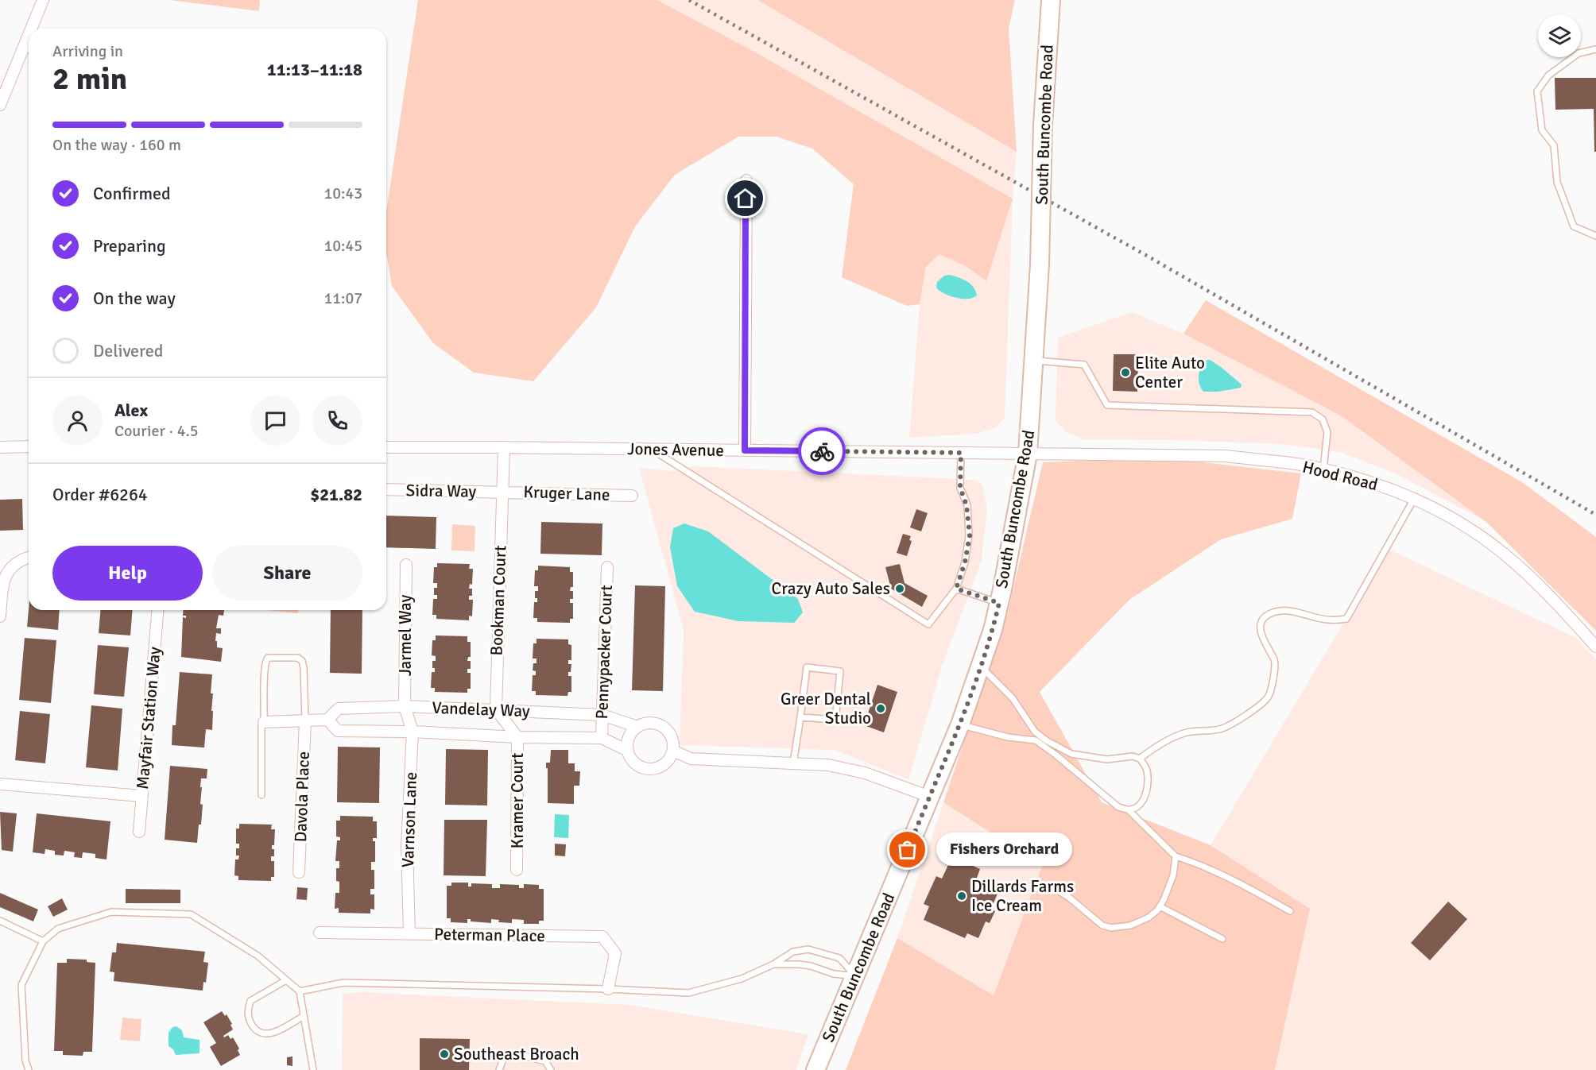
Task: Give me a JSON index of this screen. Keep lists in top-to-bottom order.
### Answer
{
  "streets": {
    "main road": ["South Buncombe Road"],
    "street": [
      "Jones Avenue",
      "Hood Road",
      "Sidra Way",
      "Kruger Lane",
      "Bookman Court",
      "Jarmel Way",
      "Pennypacker Court",
      "Vandelay Way",
      "Mayfair Station Way",
      "Davola Place",
      "Kramer Court",
      "Varnson Lane",
      "Peterman Place"
    ]
  },
  "crossings": [
    ["South Buncombe Road", "Jones Avenue"],
    ["South Buncombe Road", "Hood Road"],
    ["Jones Avenue", "Hood Road"],
    ["Jones Avenue", "Bookman Court"],
    ["Sidra Way", "Kruger Lane"],
    ["Sidra Way", "Bookman Court"],
    ["Kruger Lane", "Bookman Court"],
    ["Bookman Court", "Vandelay Way"],
    ["Bookman Court", "Kramer Court"],
    ["Jarmel Way", "Vandelay Way"],
    ["Jarmel Way", "Varnson Lane"],
    ["Pennypacker Court", "Vandelay Way"],
    ["Vandelay Way", "Davola Place"],
    ["Vandelay Way", "Kramer Court"],
    ["Vandelay Way", "Varnson Lane"],
    ["Varnson Lane", "Peterman Place"]
  ],
  "places": [
    "Elite Auto Center",
    "Crazy Auto Sales",
    "Greer Dental Studio",
    "Fishers Orchard",
    "Dillards Farms Ice Cream",
    "Southeast Broach"
  ],
  "page": {
    "heading": ["2 min", "Arriving in", "11:13–11:18"],
    "panel": [
      "Alex",
      "Courier · 4.5",
      "Order #6264",
      "$21.82"
    ],
    "bar": "On the way · 160 m",
    "list": [
      ["Confirmed", "10:43"],
      ["Preparing", "10:45"],
      ["On the way", "11:07"],
      "Delivered"
    ],
    "buttons": ["Help", "Share"],
    "bubble": "Fishers Orchard"
  }
}
